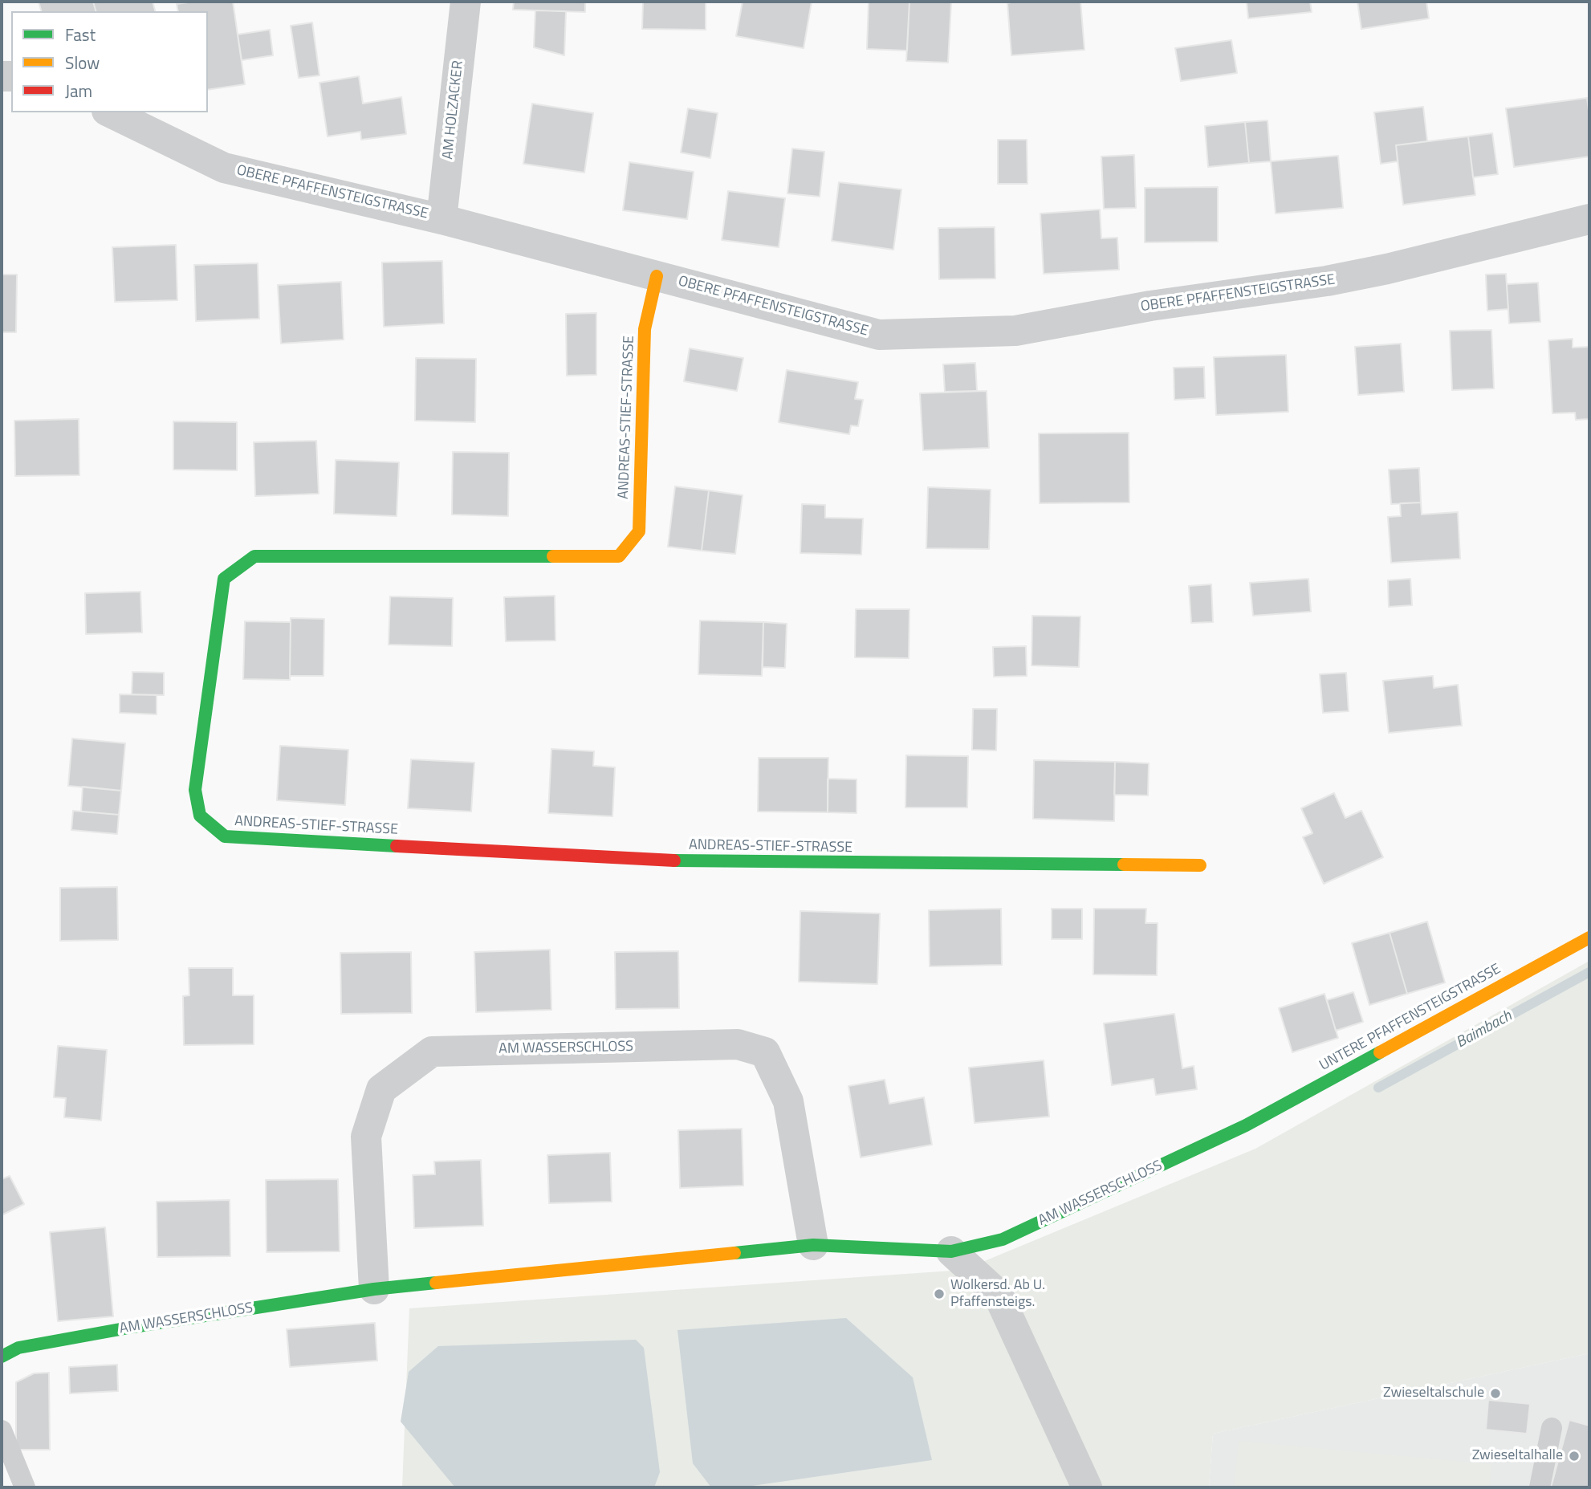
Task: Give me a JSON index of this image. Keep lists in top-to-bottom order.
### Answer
{
  "streets": {
    "street": [
      "AM HOLZACKER",
      "OBERE PFAFFENSTEIGSTRASSE",
      "ANDREAS-STIEF-STRASSE",
      "UNTERE PFAFFENSTEIGSTRASSE",
      "AM WASSERSCHLOSS"
    ]
  },
  "crossings": [
    ["AM HOLZACKER", "OBERE PFAFFENSTEIGSTRASSE"],
    ["OBERE PFAFFENSTEIGSTRASSE", "ANDREAS-STIEF-STRASSE"],
    ["UNTERE PFAFFENSTEIGSTRASSE", "AM WASSERSCHLOSS"]
  ],
  "water": ["Baimbach"],
  "places": ["Wolkersd. Ab U. Pfaffensteigs.", "Zwieseltalschule", "Zwieseltalhalle"],
  "legend": ["Fast", "Slow", "Jam"]
}
